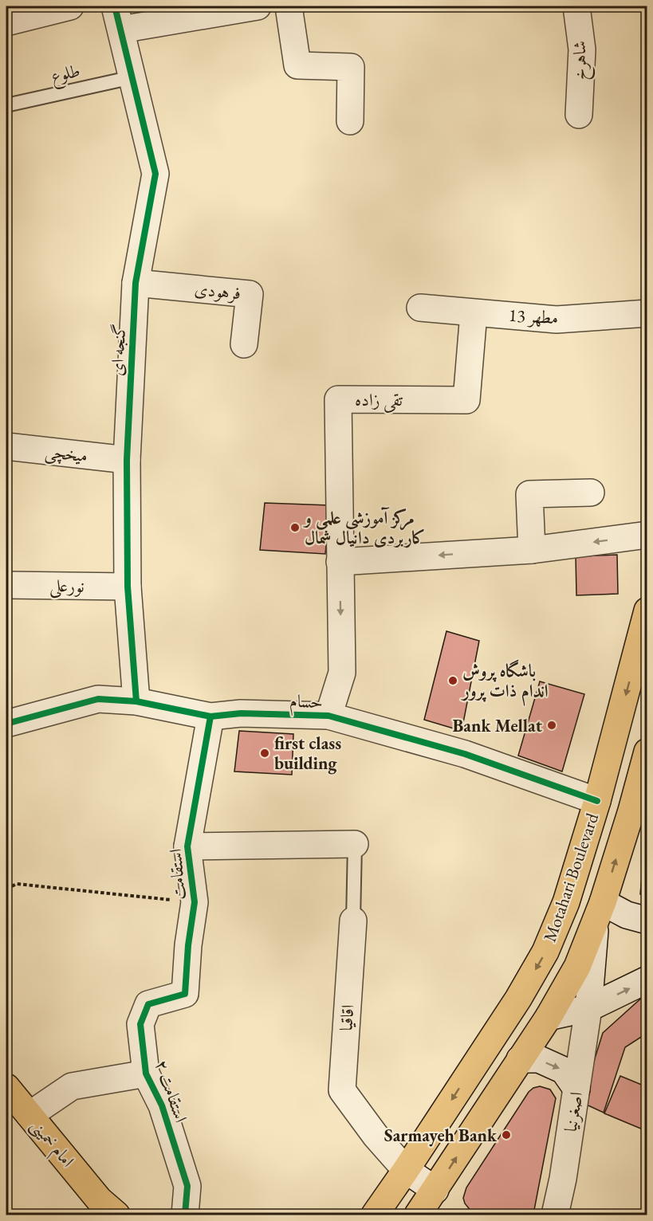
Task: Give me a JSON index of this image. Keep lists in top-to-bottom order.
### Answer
{
  "streets": {
    "main road": ["Motahari Boulevard", "امام خمینی"],
    "street": [
      "شاهرخ",
      "فرهودی",
      "مطهر 13",
      "گنجه ای",
      "تقی زاده",
      "میخچی",
      "نورعلی",
      "حسام",
      "استقامت",
      "اقاقیا",
      "استقامت ۲",
      "اصغرنیا"
    ],
    "lane": ["طلوع"]
  },
  "crossings": [
    ["طلوع", "گنجه ای"],
    ["فرهودی", "گنجه ای"],
    ["مطهر 13", "تقی زاده"],
    ["گنجه ای", "میخچی"],
    ["گنجه ای", "نورعلی"],
    ["گنجه ای", "حسام"],
    ["تقی زاده", "حسام"],
    ["حسام", "استقامت"],
    ["حسام", "Motahari Boulevard"],
    ["استقامت", "اقاقیا"],
    ["استقامت", "استقامت ۲"],
    ["Motahari Boulevard", "اقاقیا"],
    ["Motahari Boulevard", "اصغرنیا"]
  ],
  "places": [
    "مرکز آموزشی علمی و کاربردی دانیال شمال",
    "باشگاه پروش اندام ذات پرور",
    "Bank Mellat",
    "first class building",
    "Sarmayeh Bank"
  ]
}
